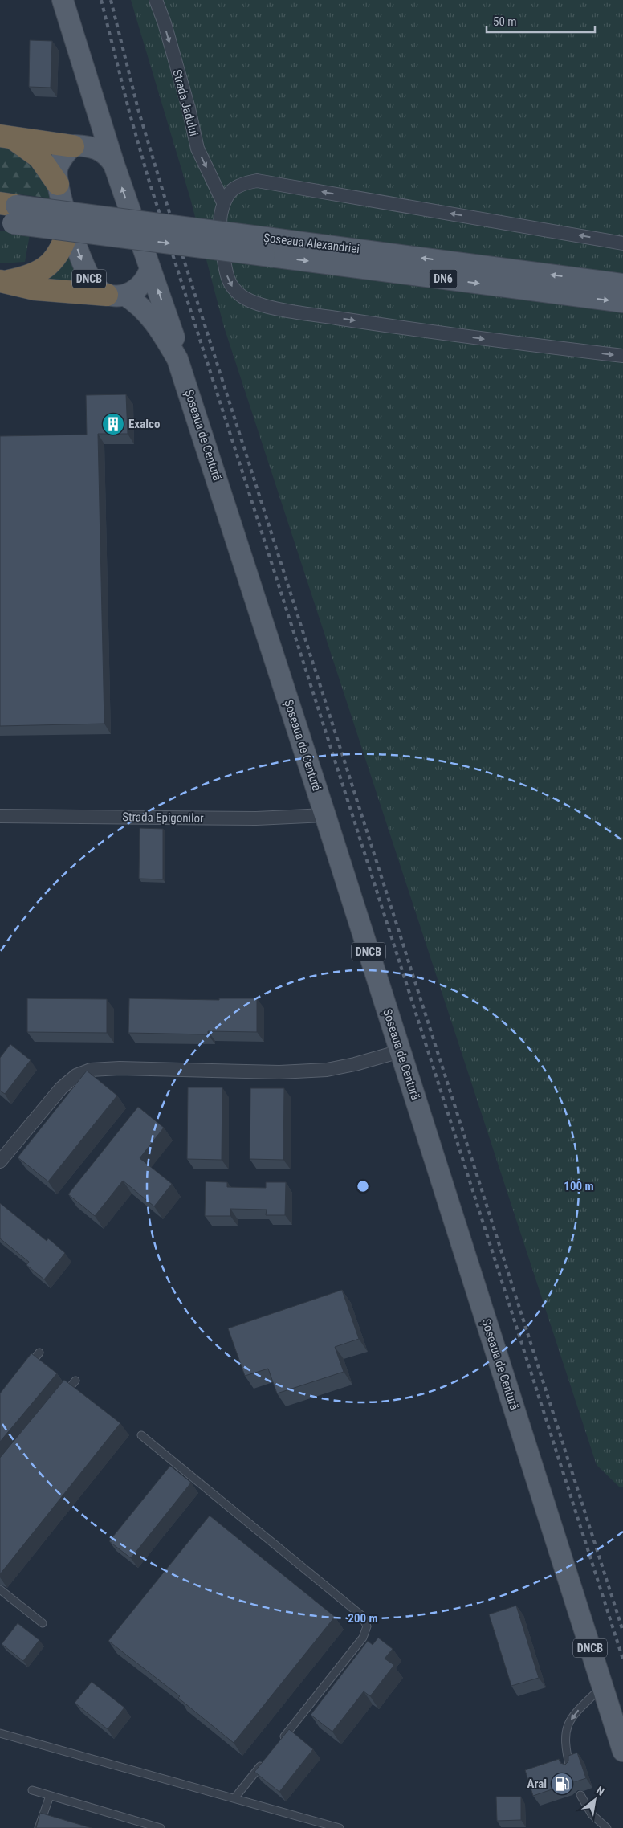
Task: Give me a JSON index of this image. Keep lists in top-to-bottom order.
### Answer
{
  "streets": {
    "main road": [
      "Șoseaua Alexandriei",
      "DNCB",
      "DN6",
      "Șoseaua de Centură"
    ],
    "street": ["Strada Jadului", "Strada Epigonilor"]
  },
  "crossings": [
    ["Șoseaua de Centură", "Strada Epigonilor"]
  ],
  "one_way": ["Strada Jadului"],
  "places": {
    "building": ["Exalco"],
    "fuel station": ["Aral"]
  },
  "scale_bar": "50 m",
  "north": "top right",
  "rings": ["100 m", "200 m"]
}
